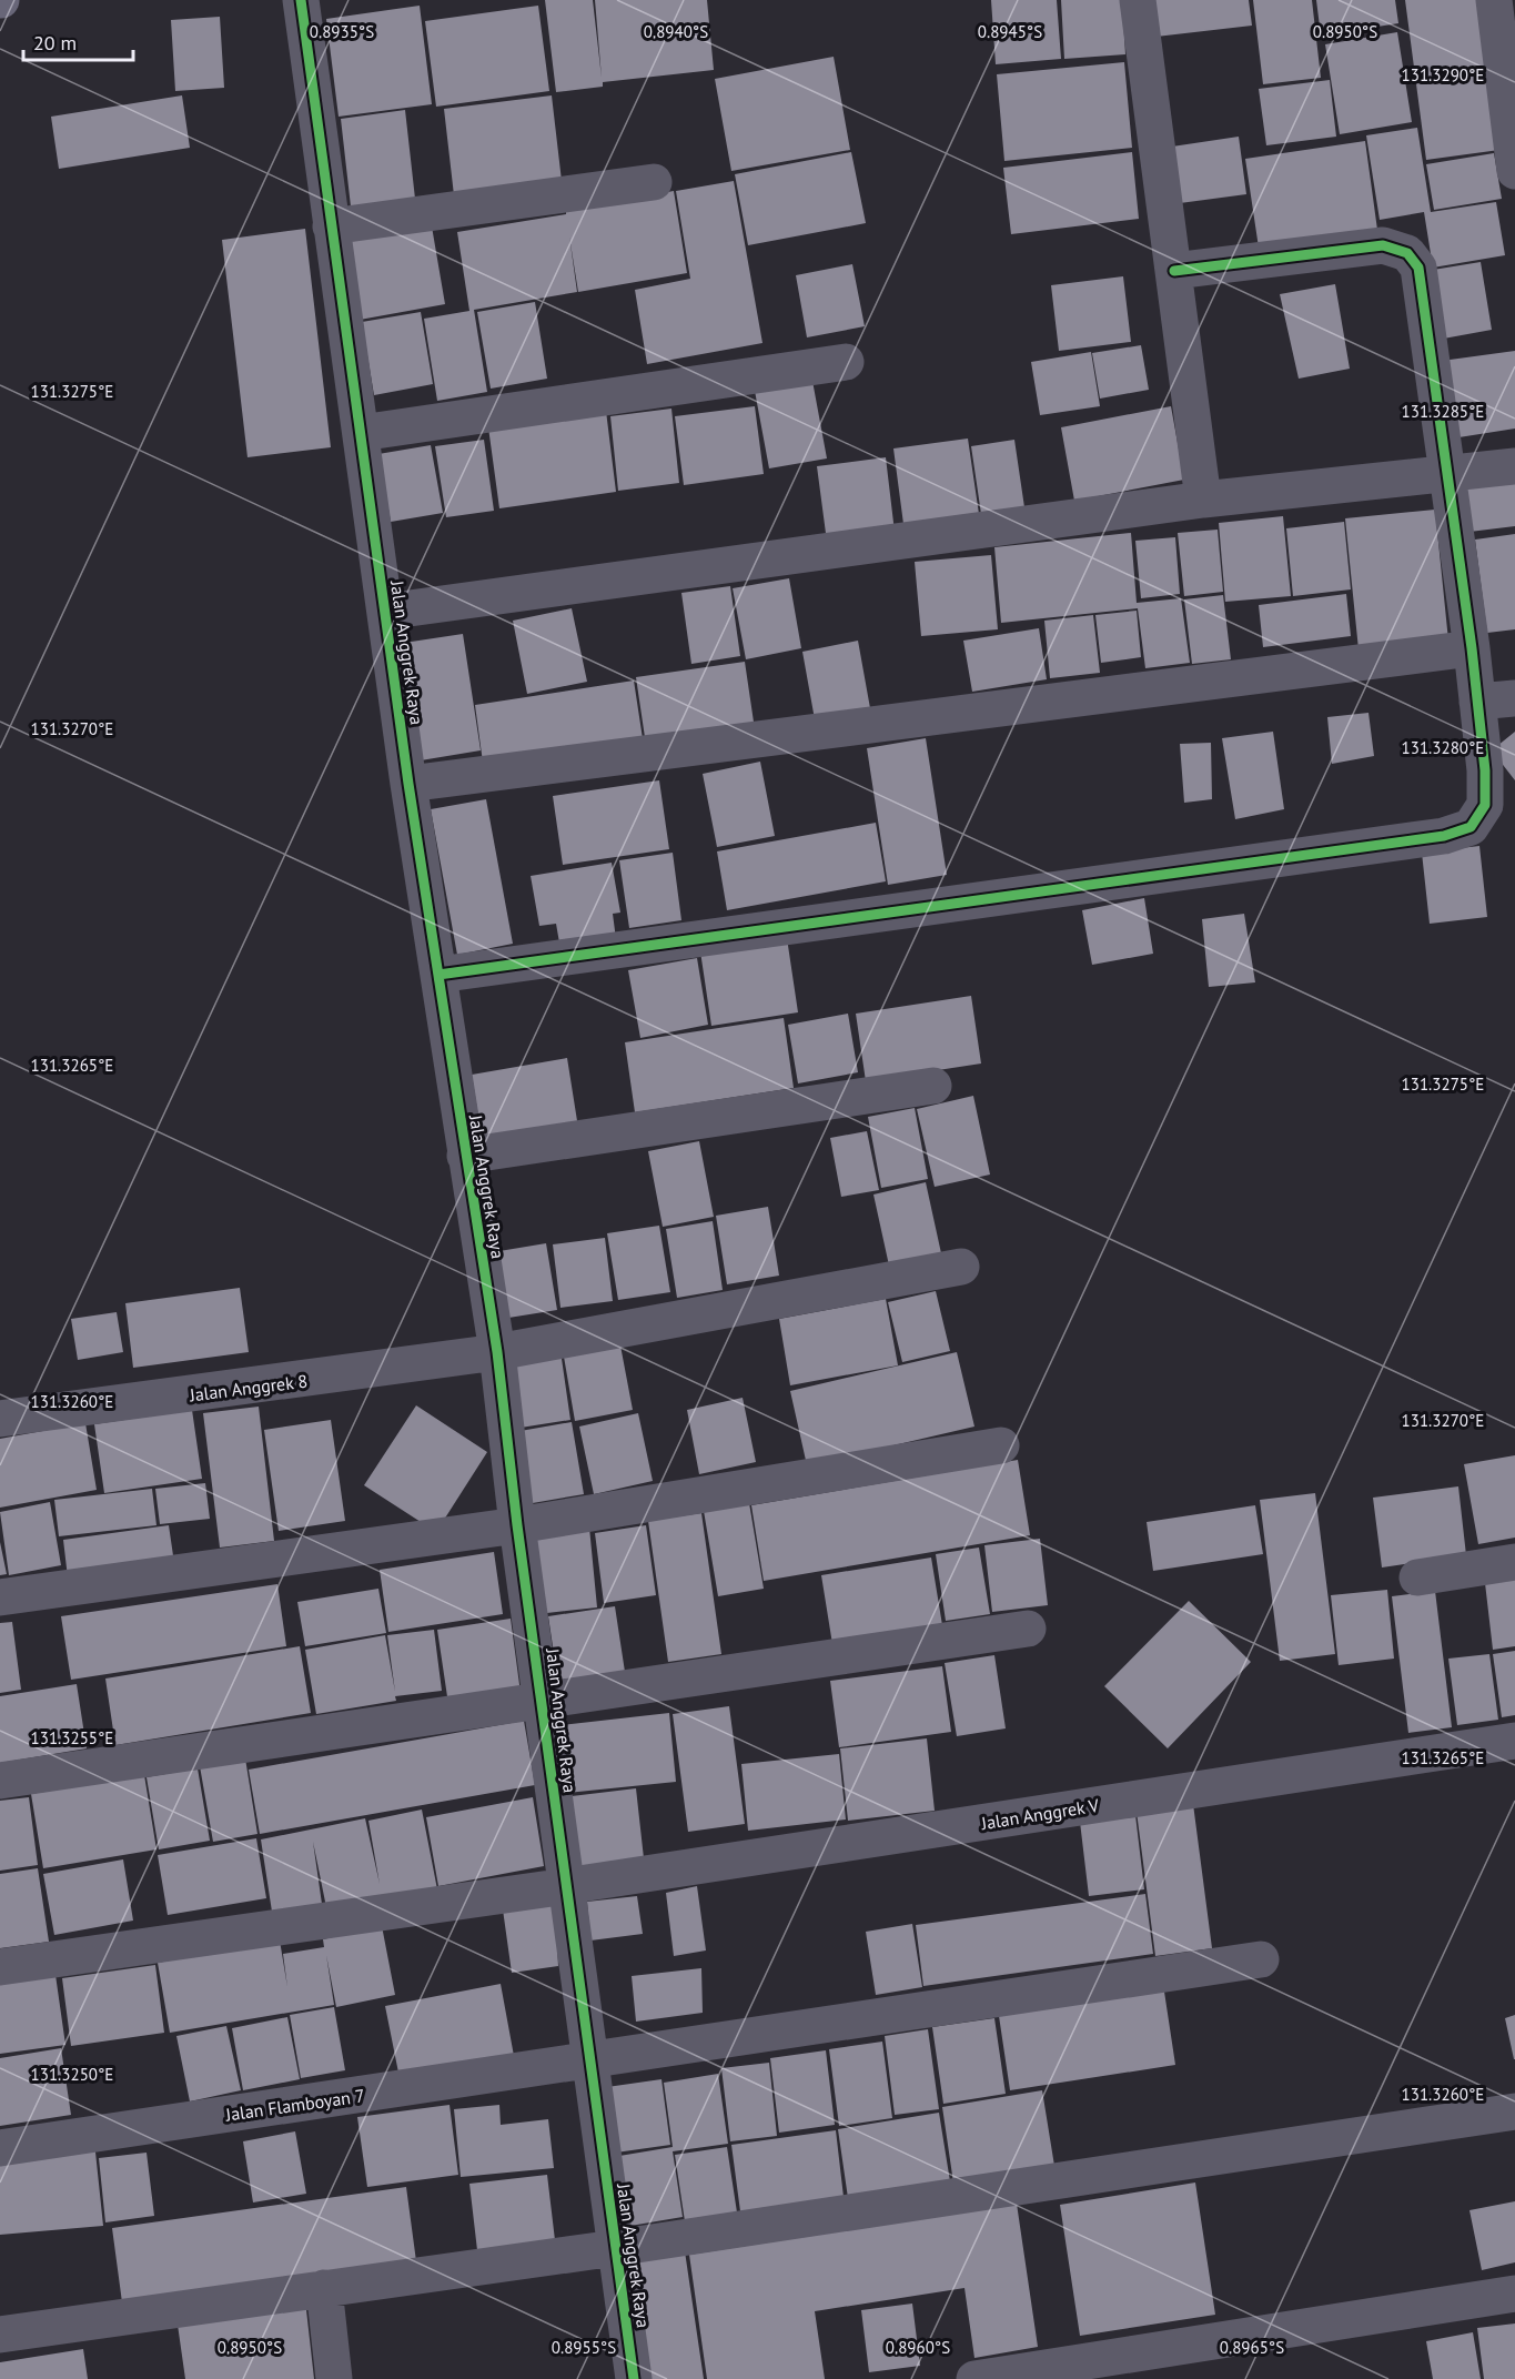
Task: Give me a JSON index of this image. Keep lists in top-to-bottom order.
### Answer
{
  "streets": {
    "street": [
      "Jalan Anggrek Raya",
      "Jalan Anggrek 8",
      "Jalan Anggrek V",
      "Jalan Flamboyan 7"
    ]
  },
  "crossings": [
    ["Jalan Anggrek Raya", "Jalan Anggrek 8"],
    ["Jalan Anggrek Raya", "Jalan Anggrek V"],
    ["Jalan Anggrek Raya", "Jalan Flamboyan 7"]
  ],
  "scale_bar": "20 m",
  "coordinates": [
    "0.8935°S",
    "0.8940°S",
    "0.8945°S",
    "0.8950°S",
    "131.3290°E",
    "131.3275°E",
    "131.3285°E",
    "131.3270°E",
    "131.3280°E",
    "131.3265°E",
    "131.3260°E",
    "131.3255°E",
    "131.3250°E",
    "0.8955°S",
    "0.8960°S",
    "0.8965°S"
  ]
}
